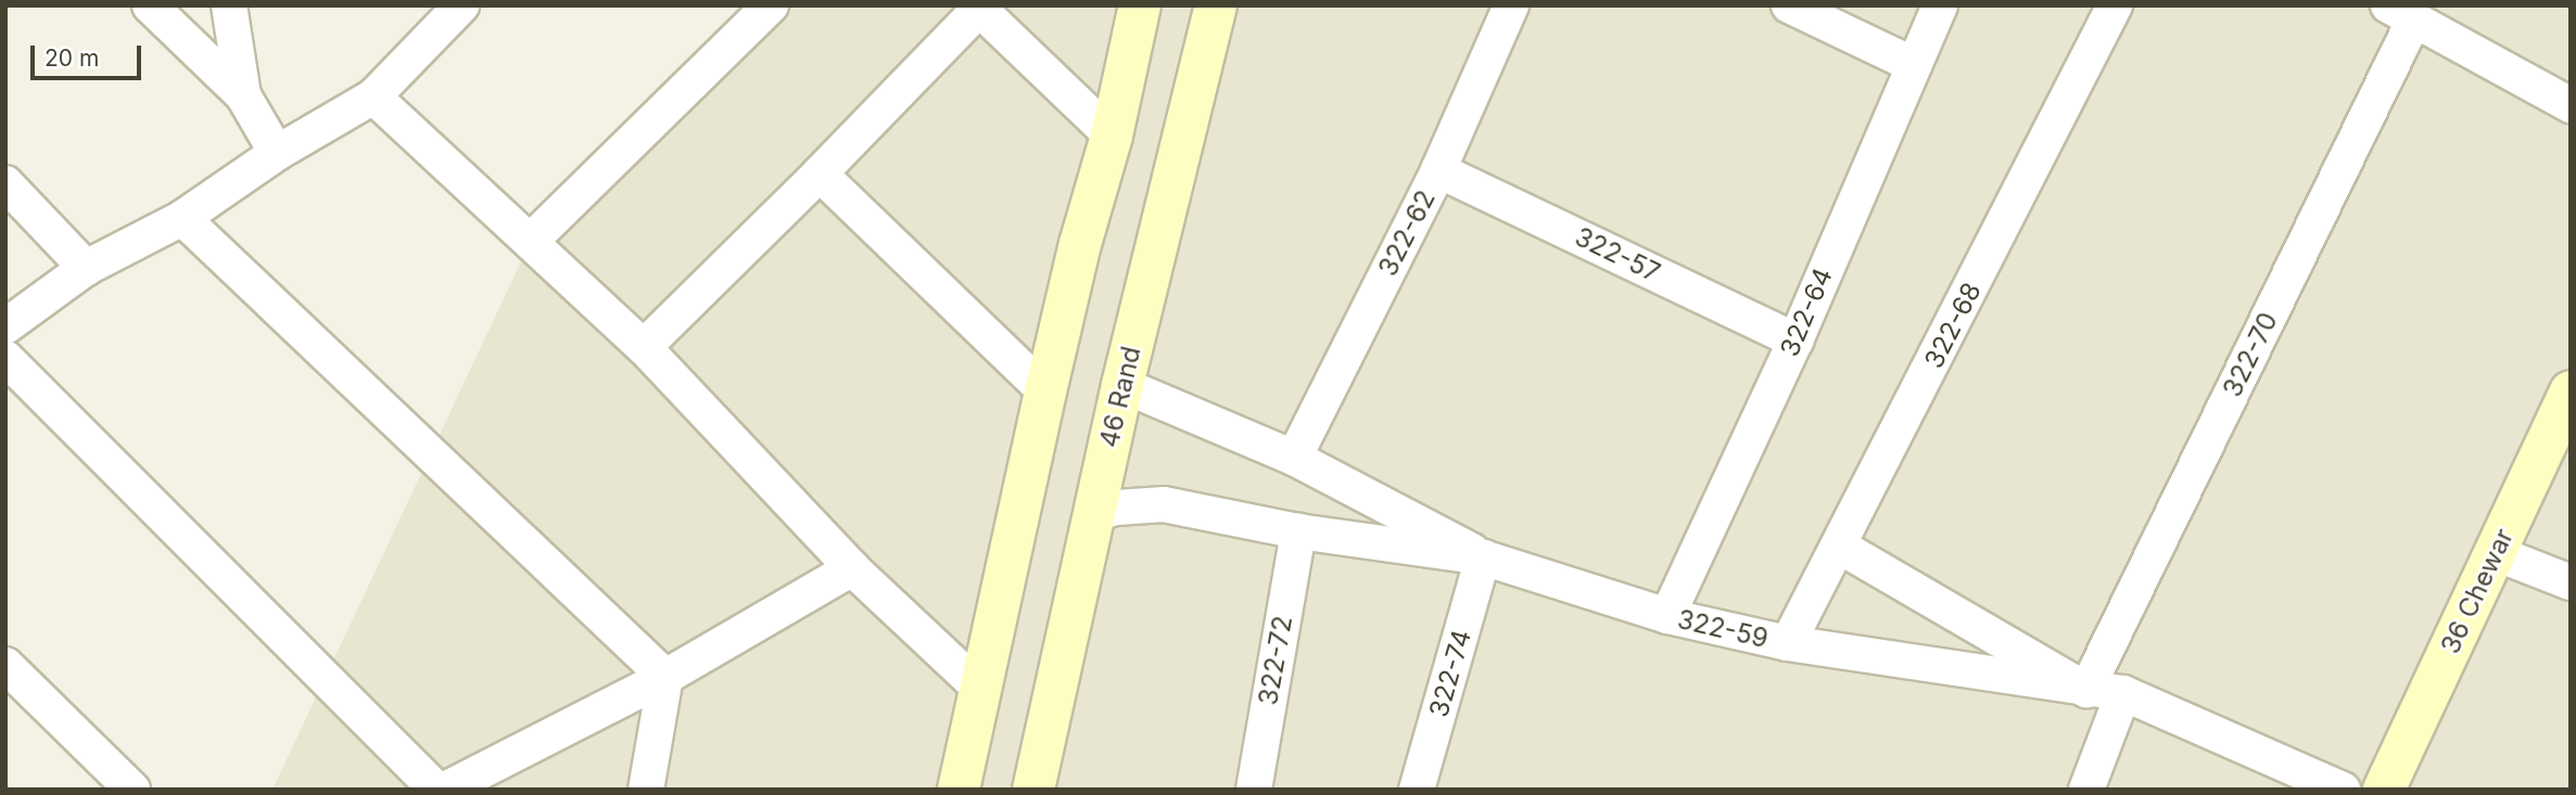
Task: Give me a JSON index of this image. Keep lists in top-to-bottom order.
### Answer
{
  "streets": {
    "main road": ["46 Rand", "36 Chewar"],
    "street": [
      "322-62",
      "322-57",
      "322-64",
      "322-68",
      "322-70",
      "322-59",
      "322-72",
      "322-74"
    ]
  },
  "crossings": [
    ["322-62", "322-57"],
    ["322-57", "322-64"],
    ["322-64", "322-59"],
    ["322-68", "322-59"],
    ["322-70", "322-59"],
    ["46 Rand", "322-59"],
    ["322-59", "322-72"],
    ["322-59", "322-74"]
  ],
  "scale_bar": "20 m"
}
